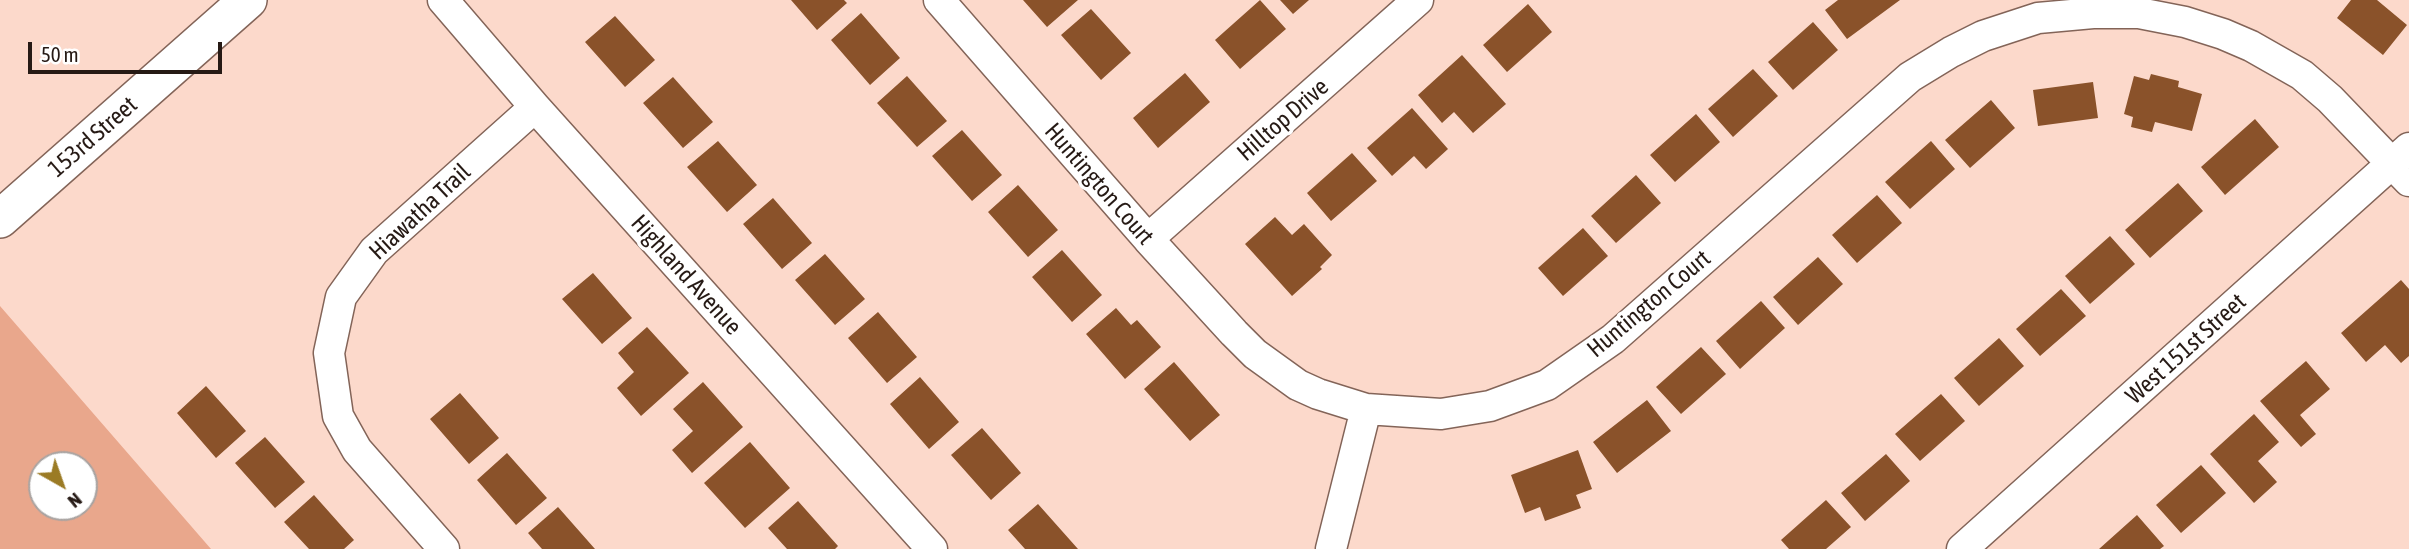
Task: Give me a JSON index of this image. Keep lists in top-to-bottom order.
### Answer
{
  "streets": {
    "street": [
      "Hilltop Drive",
      "153rd Street",
      "Huntington Court",
      "Hiawatha Trail",
      "Highland Avenue",
      "West 151st Street"
    ]
  },
  "crossings": [
    ["Hilltop Drive", "Huntington Court"],
    ["Huntington Court", "West 151st Street"],
    ["Hiawatha Trail", "Highland Avenue"]
  ],
  "scale_bar": "50 m",
  "north": "bottom right"
}
